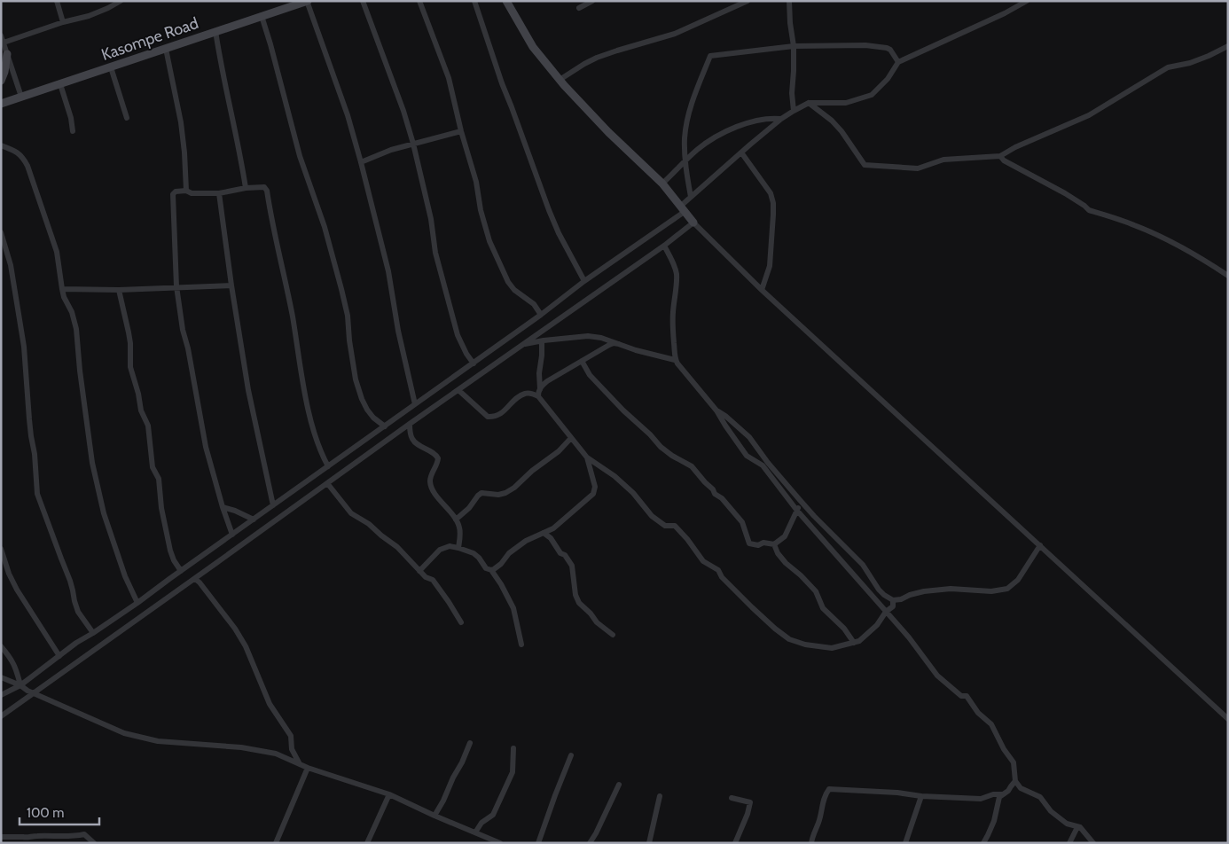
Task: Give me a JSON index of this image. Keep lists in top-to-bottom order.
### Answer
{
  "streets": {
    "street": ["Kasompe Road"]
  },
  "scale_bar": "100 m"
}
